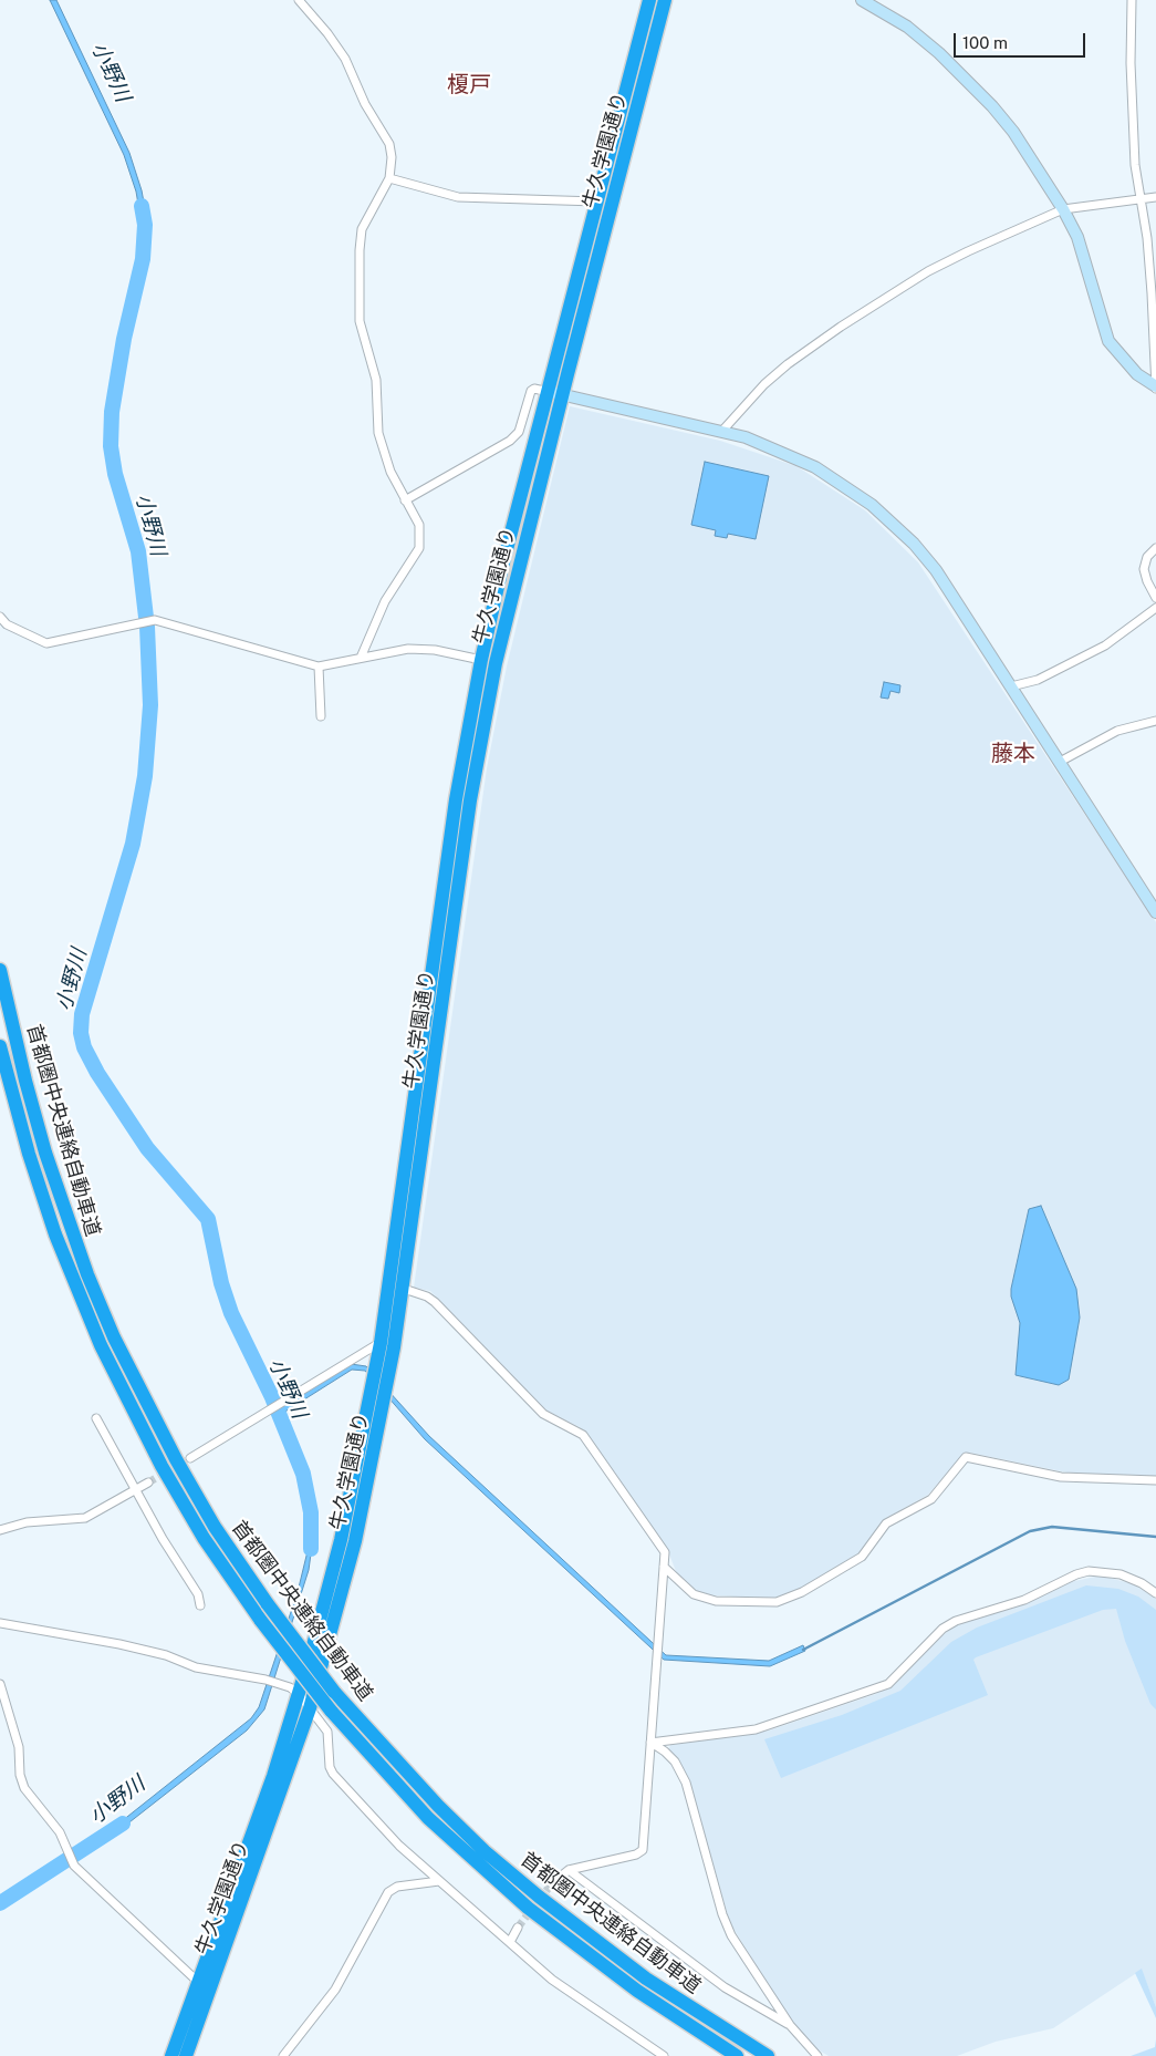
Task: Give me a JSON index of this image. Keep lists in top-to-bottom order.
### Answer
{
  "streets": {
    "highway": ["牛久学園通り", "首都圏中央連絡自動車道"]
  },
  "districts": ["榎戸", "藤本"],
  "water": ["小野川"],
  "scale_bar": "100 m"
}
